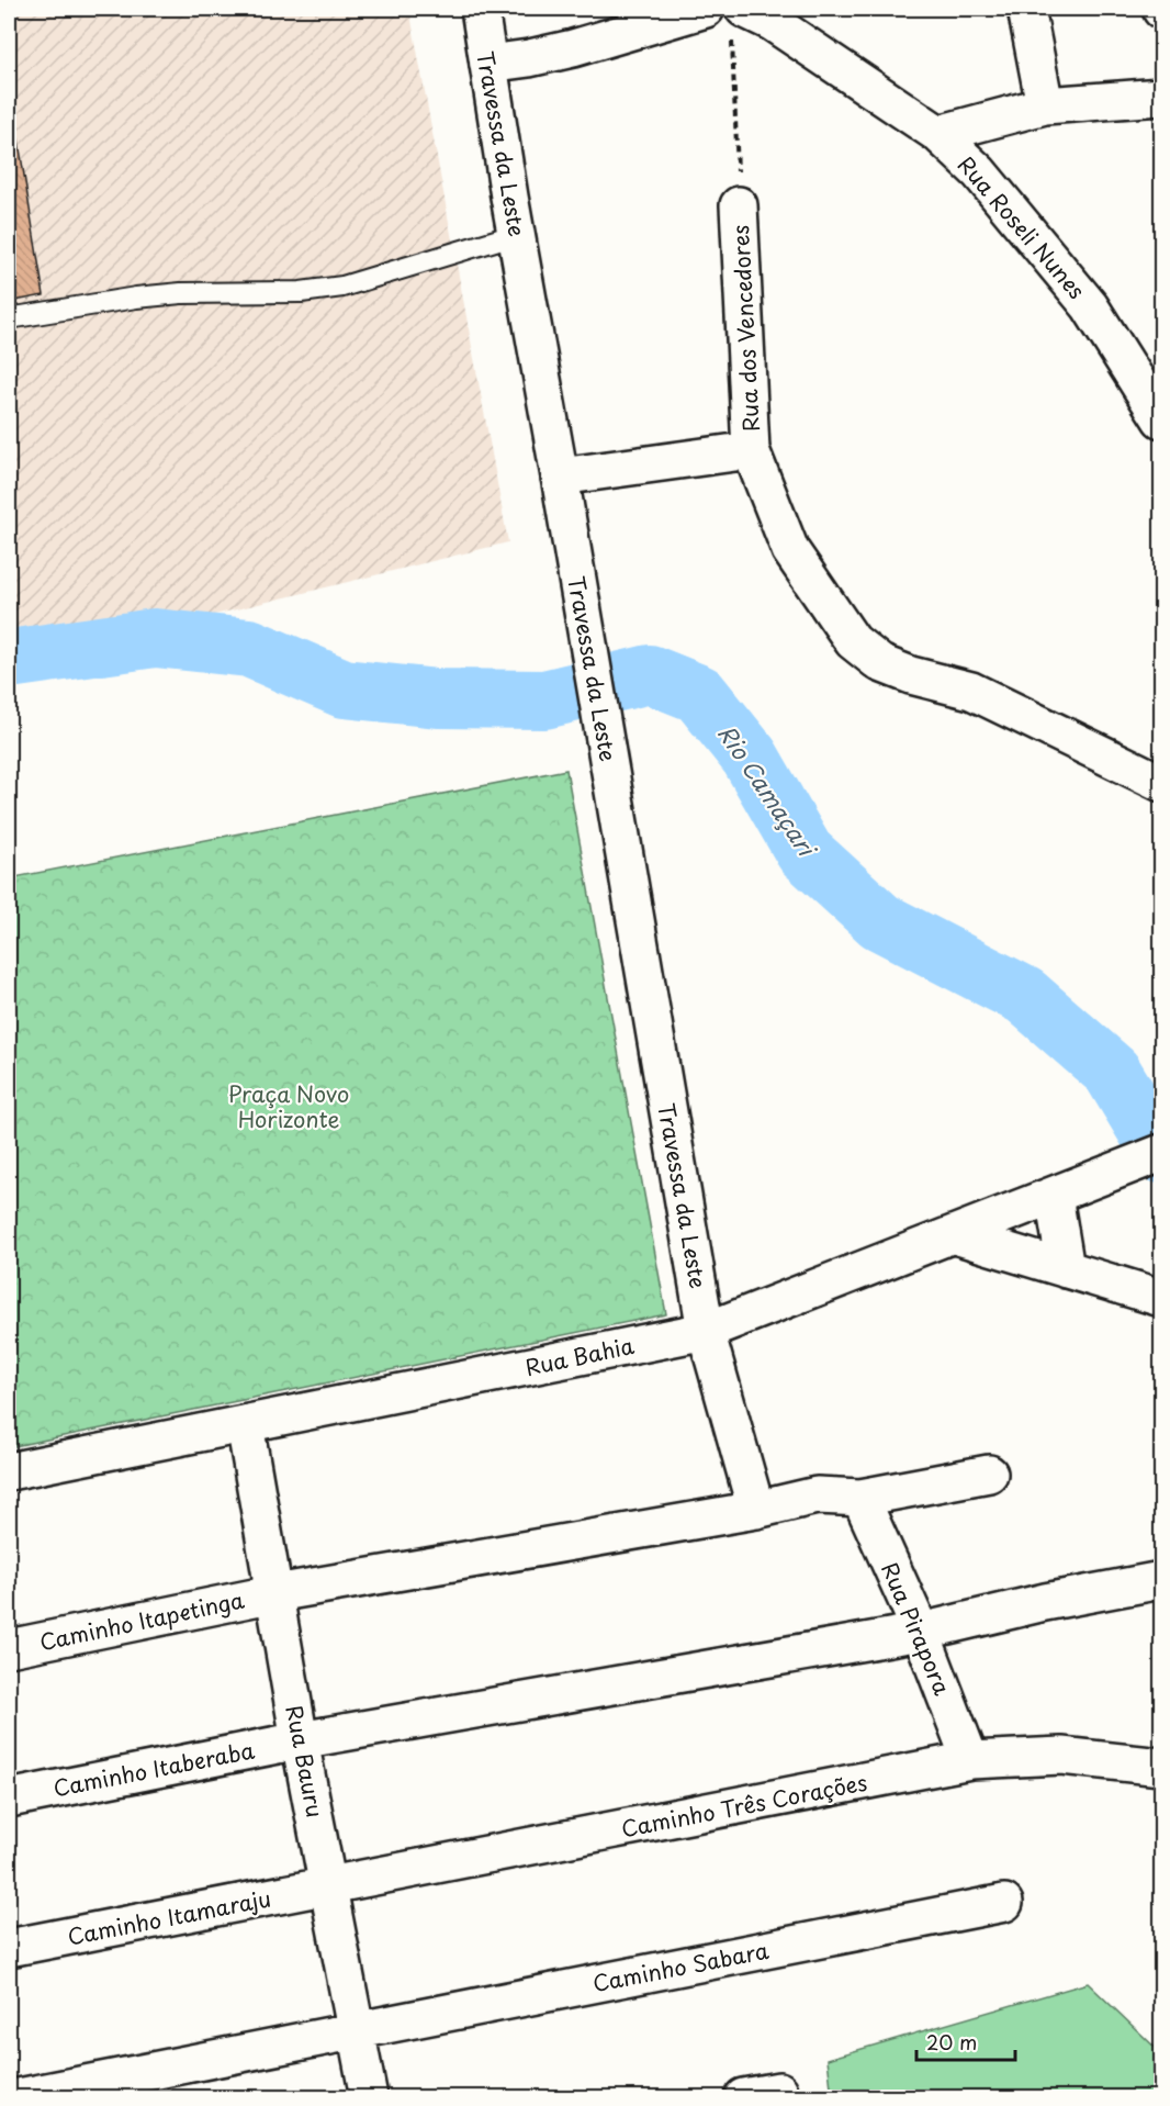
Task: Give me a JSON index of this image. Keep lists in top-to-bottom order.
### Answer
{
  "streets": {
    "street": [
      "Travessa da Leste",
      "Rua Roseli Nunes",
      "Rua dos Vencedores",
      "Rua Bahia",
      "Caminho Itapetinga",
      "Rua Pirapora",
      "Rua Bauru",
      "Caminho Itaberaba",
      "Caminho Três Corações",
      "Caminho Itamaraju",
      "Caminho Sabara"
    ]
  },
  "crossings": [
    ["Travessa da Leste", "Rua dos Vencedores"],
    ["Travessa da Leste", "Rua Bahia"],
    ["Travessa da Leste", "Caminho Itapetinga"],
    ["Rua Bahia", "Rua Bauru"],
    ["Caminho Itapetinga", "Rua Pirapora"],
    ["Caminho Itapetinga", "Rua Bauru"],
    ["Rua Pirapora", "Caminho Itaberaba"],
    ["Rua Pirapora", "Caminho Três Corações"],
    ["Rua Bauru", "Caminho Itaberaba"],
    ["Rua Bauru", "Caminho Três Corações"],
    ["Rua Bauru", "Caminho Itamaraju"],
    ["Rua Bauru", "Caminho Sabara"],
    ["Caminho Três Corações", "Caminho Itamaraju"]
  ],
  "water": ["Rio Camaçari"],
  "parks": ["Praça Novo Horizonte"],
  "scale_bar": "20 m"
}
